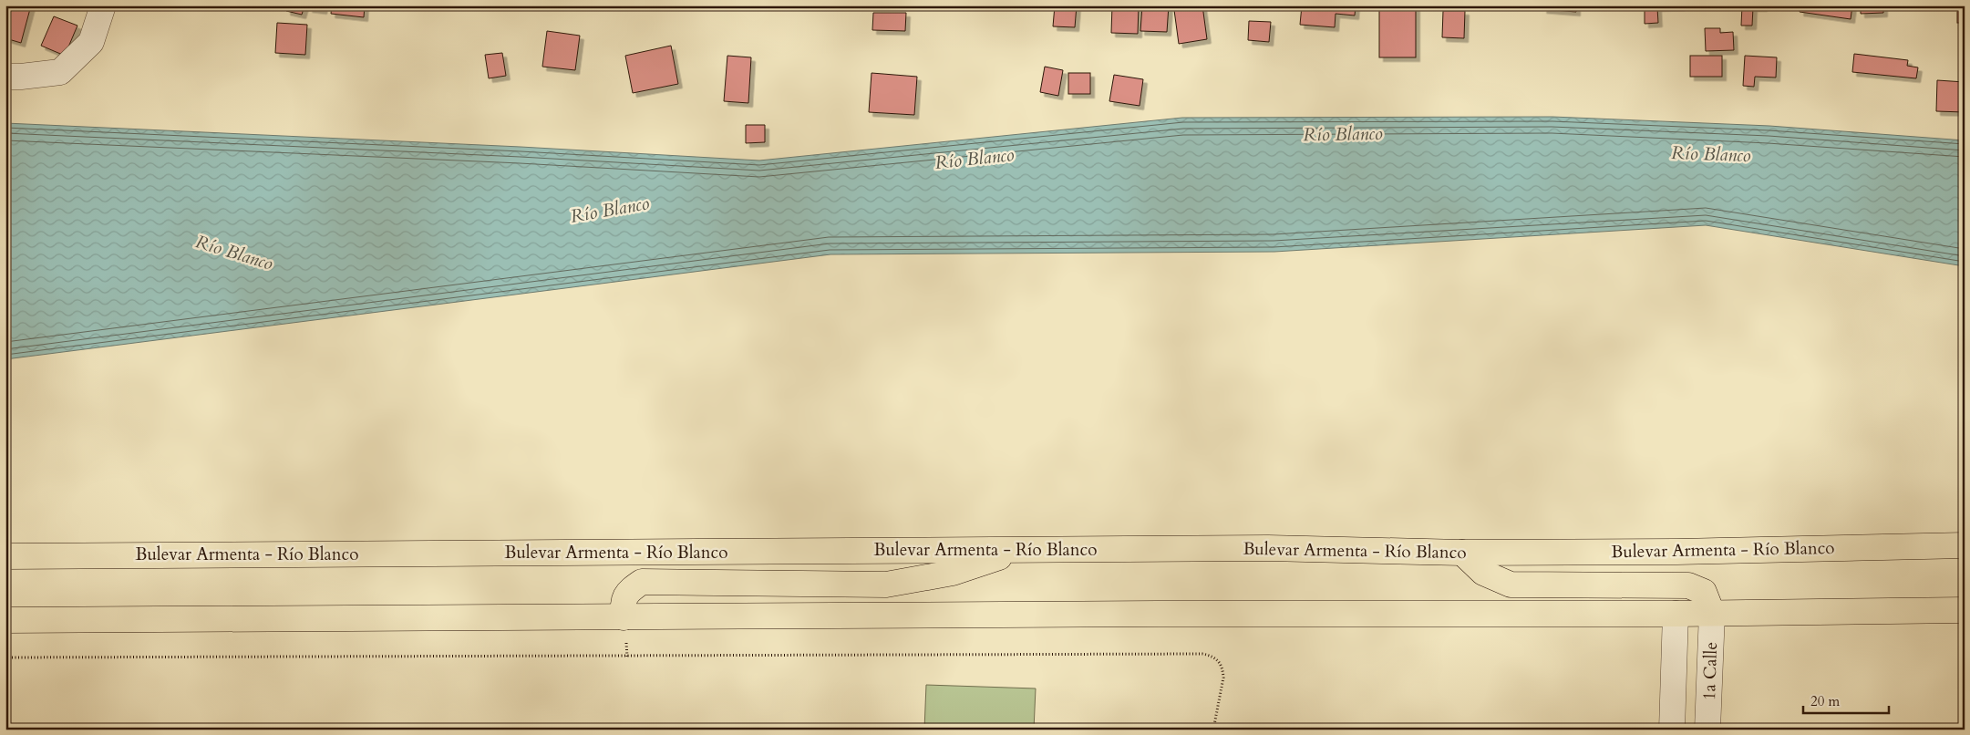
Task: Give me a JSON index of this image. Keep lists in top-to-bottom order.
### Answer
{
  "streets": {
    "main road": ["Bulevar Armenta - Río Blanco"],
    "street": ["1a Calle"]
  },
  "water": ["Río Blanco"],
  "scale_bar": "20 m"
}
